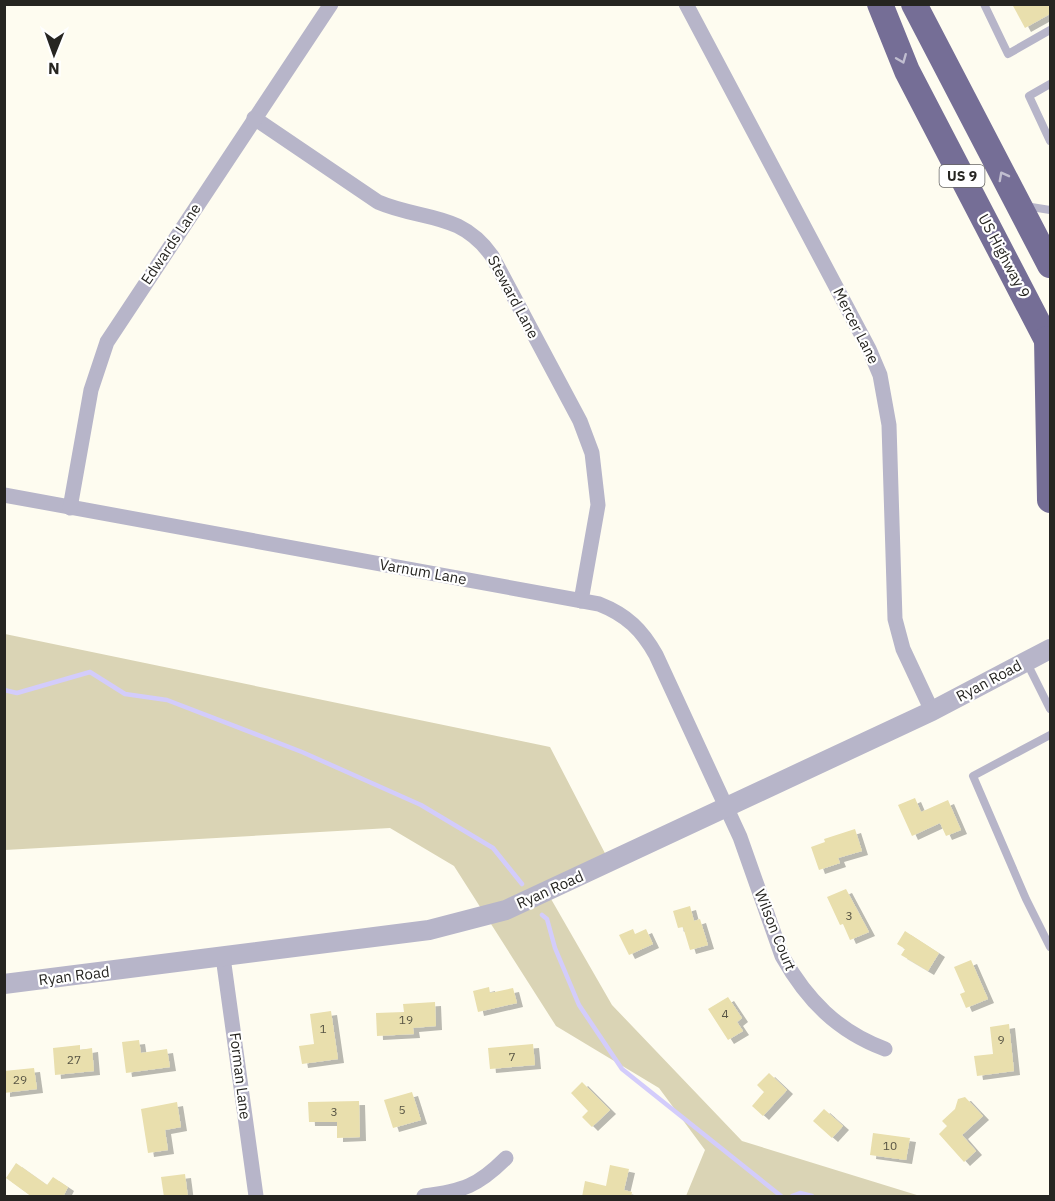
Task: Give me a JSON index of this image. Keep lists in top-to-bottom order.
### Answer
{
  "streets": {
    "highway": ["US 9", "US Highway 9"],
    "street": [
      "Edwards Lane",
      "Steward Lane",
      "Mercer Lane",
      "Varnum Lane",
      "Ryan Road",
      "Wilson Court",
      "Forman Lane"
    ]
  },
  "crossings": [
    ["Edwards Lane", "Steward Lane"],
    ["Edwards Lane", "Varnum Lane"],
    ["Steward Lane", "Varnum Lane"],
    ["Mercer Lane", "Ryan Road"],
    ["Varnum Lane", "Ryan Road"],
    ["Varnum Lane", "Wilson Court"],
    ["Ryan Road", "Wilson Court"],
    ["Ryan Road", "Forman Lane"]
  ],
  "house_numbers": [
    "3",
    "4",
    "19",
    "1",
    "9",
    "7",
    "27",
    "29",
    "5",
    "3",
    "10"
  ],
  "north": "bottom"
}
